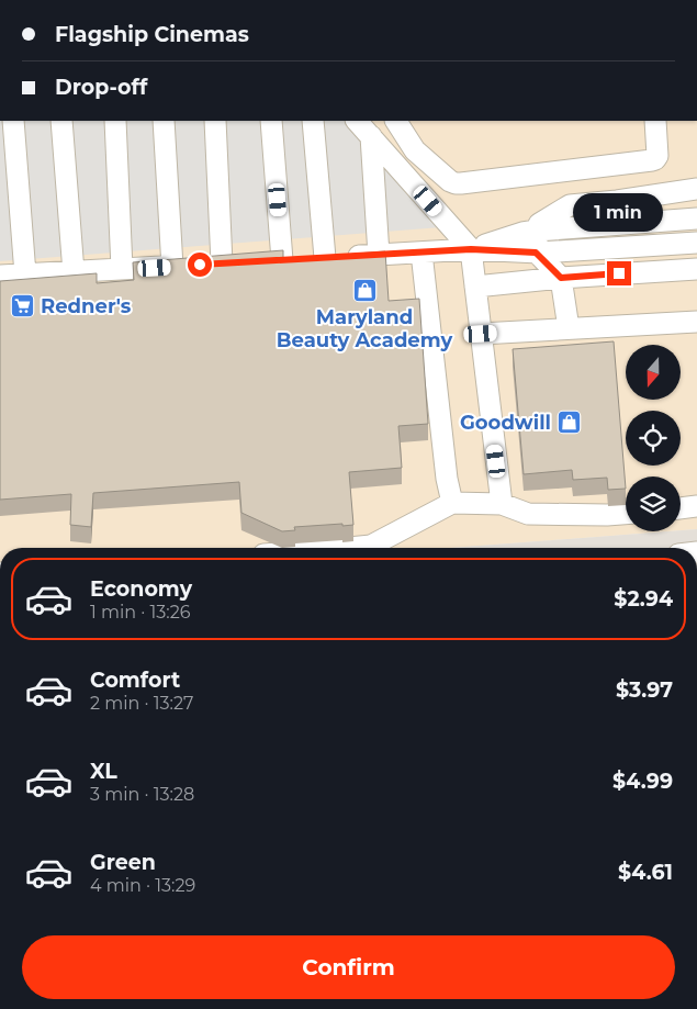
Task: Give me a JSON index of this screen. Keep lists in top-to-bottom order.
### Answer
{
  "places": {
    "shop": ["Maryland Beauty Academy", "Goodwill"],
    "supermarket": ["Redner's"]
  },
  "north": "bottom",
  "page": {
    "banner": ["Flagship Cinemas", "Drop-off"],
    "bubble": "1 min",
    "list": [
      {
        "name": "Economy",
        "note": "1 min · 13:26",
        "value": "$2.94"
      },
      {
        "name": "Comfort",
        "note": "2 min · 13:27",
        "value": "$3.97"
      },
      {
        "name": "XL",
        "note": "3 min · 13:28",
        "value": "$4.99"
      },
      {
        "name": "Green",
        "note": "4 min · 13:29",
        "value": "$4.61"
      }
    ],
    "buttons": "Confirm"
  }
}
